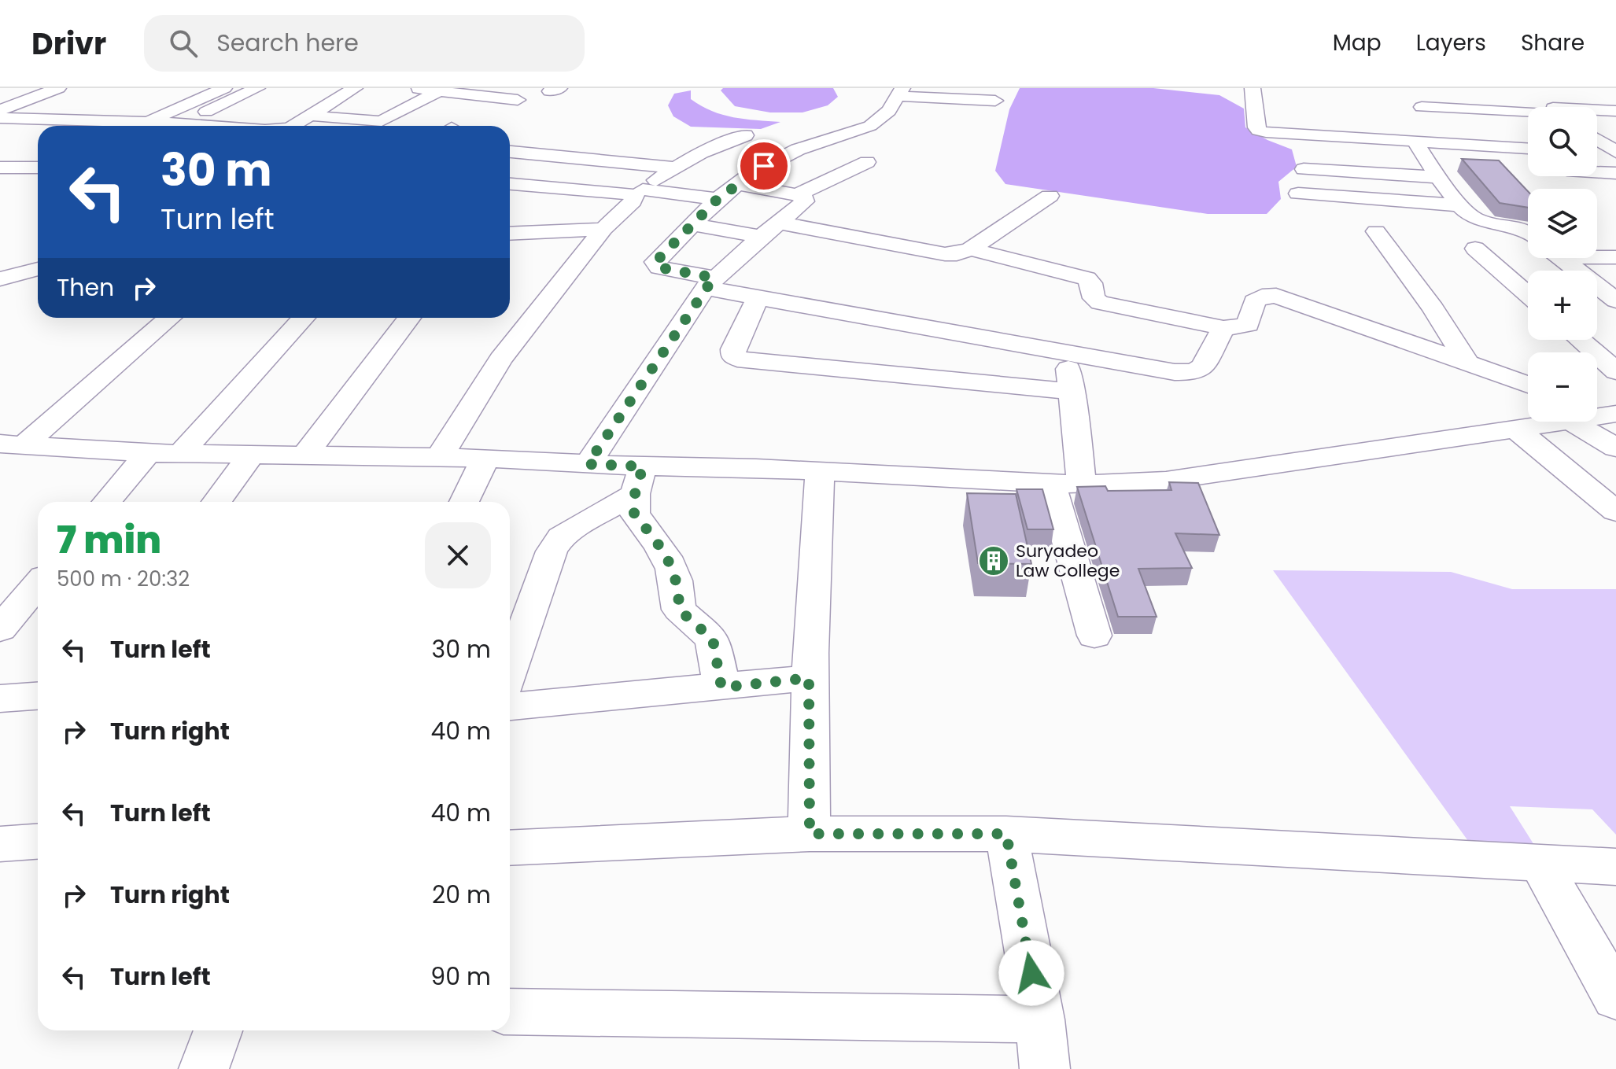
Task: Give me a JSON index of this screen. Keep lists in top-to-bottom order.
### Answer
{
  "places": {
    "building": ["Suryadeo Law College"]
  },
  "page": {
    "header": "Drivr",
    "search": "Search here",
    "nav": ["Map", "Layers", "Share"],
    "map_buttons": ["+", "−"],
    "turn": ["30 m", "Turn left"],
    "then": "Then",
    "heading": ["7 min", "500 m · 20:32"],
    "list": [
      {
        "name": "Turn left",
        "value": "30 m"
      },
      {
        "name": "Turn right",
        "value": "40 m"
      },
      {
        "name": "Turn left",
        "value": "40 m"
      },
      {
        "name": "Turn right",
        "value": "20 m"
      },
      {
        "name": "Turn left",
        "value": "90 m"
      }
    ]
  }
}
